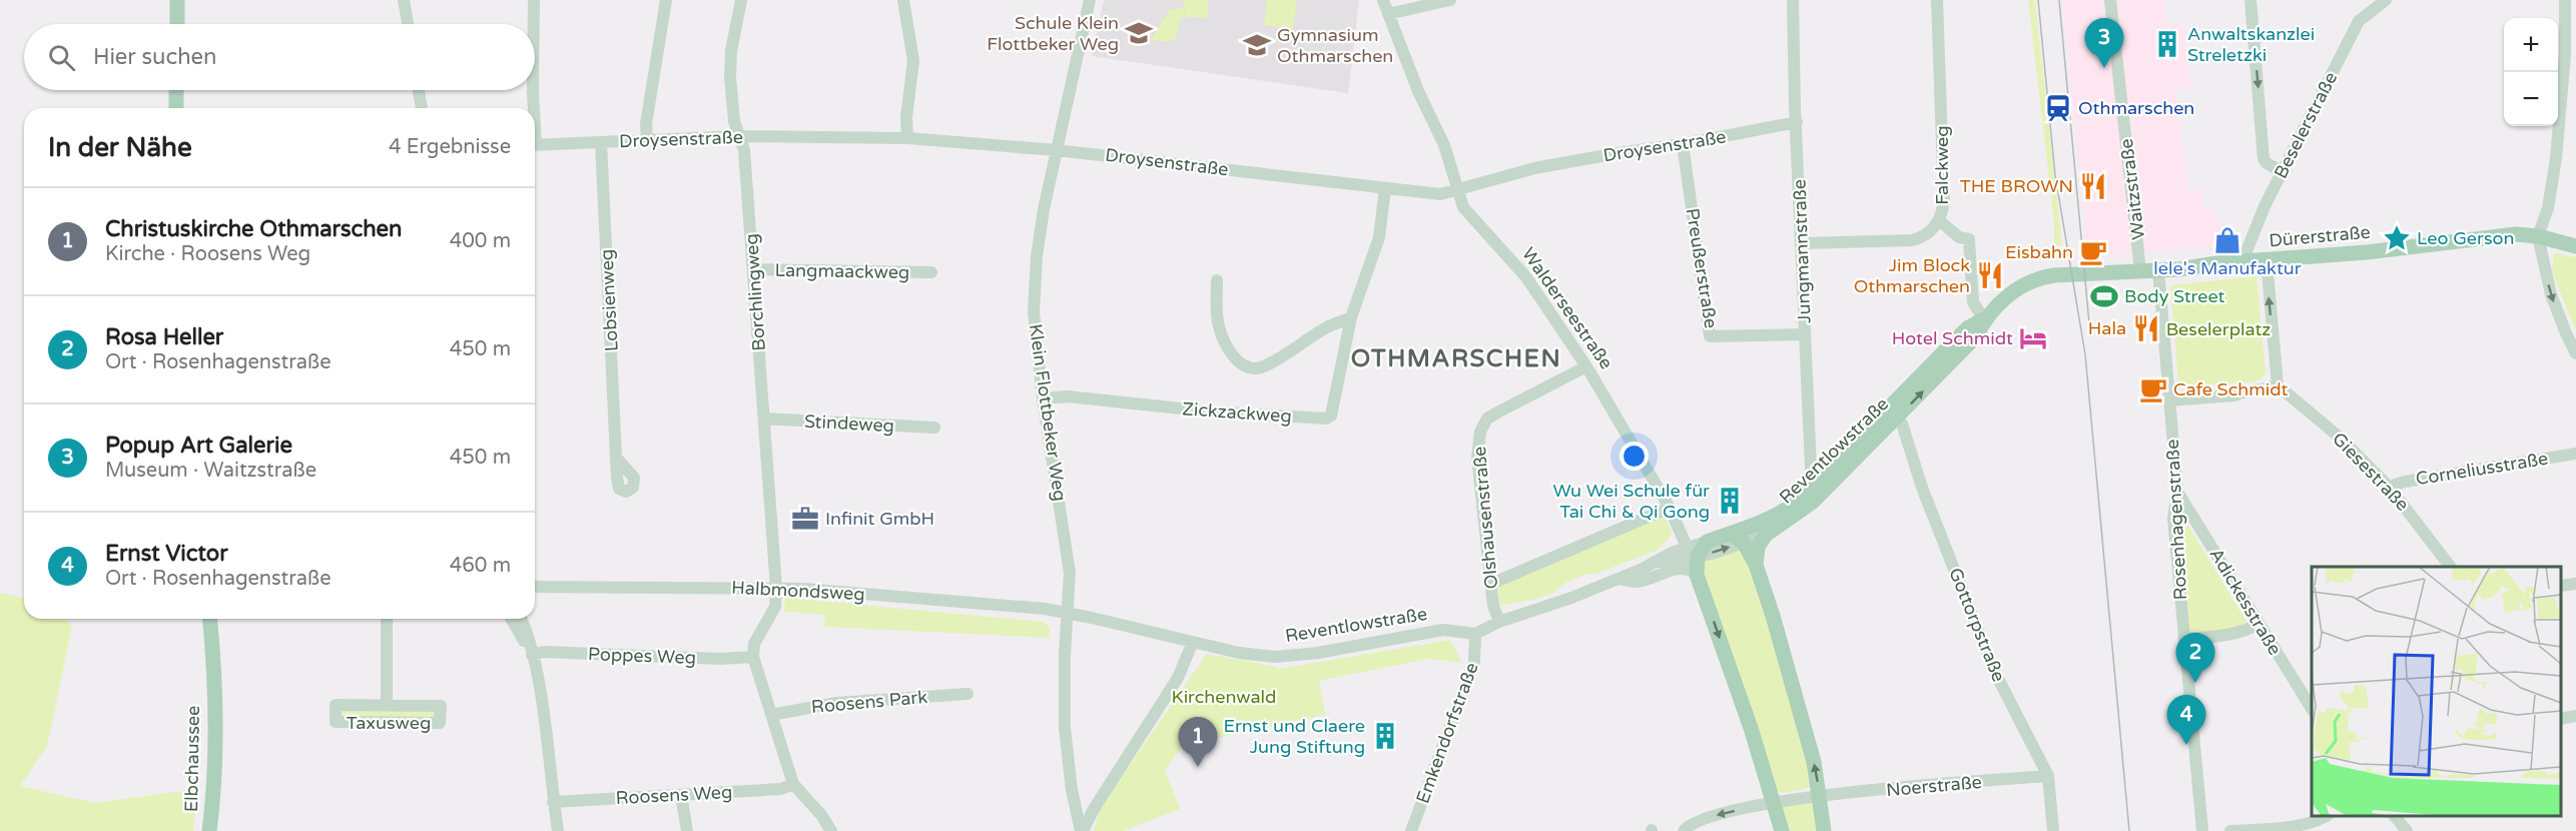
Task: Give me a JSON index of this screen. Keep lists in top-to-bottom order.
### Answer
{
  "streets": {
    "main road": [
      "Dürerstraße",
      "Walderseestraße",
      "Reventlowstraße",
      "Elbchaussee"
    ],
    "street": [
      "Beselerstraße",
      "Droysenstraße",
      "Falckweg",
      "Waitzstraße",
      "Jungmannstraße",
      "Preußerstraße",
      "Langmaackweg",
      "Borchlingweg",
      "Lobsienweg",
      "Klein Flottbeker Weg",
      "Zickzackweg",
      "Stindeweg",
      "Corneliusstraße",
      "Giesestraße",
      "Olshausenstraße",
      "Rosenhagenstraße",
      "Halbmondsweg",
      "Adickesstraße",
      "Gottorpstraße",
      "Poppes Weg",
      "Roosens Park",
      "Taxusweg",
      "Emkendorfstraße",
      "Noerstraße",
      "Roosens Weg"
    ]
  },
  "crossings": [
    ["Beselerstraße", "Dürerstraße"],
    ["Droysenstraße", "Jungmannstraße"],
    ["Droysenstraße", "Preußerstraße"],
    ["Droysenstraße", "Borchlingweg"],
    ["Droysenstraße", "Lobsienweg"],
    ["Droysenstraße", "Walderseestraße"],
    ["Droysenstraße", "Klein Flottbeker Weg"],
    ["Droysenstraße", "Zickzackweg"],
    ["Falckweg", "Jungmannstraße"],
    ["Waitzstraße", "Dürerstraße"],
    ["Waitzstraße", "Reventlowstraße"],
    ["Dürerstraße", "Reventlowstraße"],
    ["Jungmannstraße", "Preußerstraße"],
    ["Jungmannstraße", "Reventlowstraße"],
    ["Langmaackweg", "Borchlingweg"],
    ["Borchlingweg", "Stindeweg"],
    ["Borchlingweg", "Halbmondsweg"],
    ["Borchlingweg", "Poppes Weg"],
    ["Walderseestraße", "Reventlowstraße"],
    ["Walderseestraße", "Olshausenstraße"],
    ["Klein Flottbeker Weg", "Zickzackweg"],
    ["Klein Flottbeker Weg", "Reventlowstraße"],
    ["Klein Flottbeker Weg", "Halbmondsweg"],
    ["Reventlowstraße", "Olshausenstraße"],
    ["Reventlowstraße", "Halbmondsweg"],
    ["Reventlowstraße", "Gottorpstraße"],
    ["Reventlowstraße", "Emkendorfstraße"],
    ["Corneliusstraße", "Giesestraße"],
    ["Rosenhagenstraße", "Adickesstraße"],
    ["Gottorpstraße", "Noerstraße"]
  ],
  "districts": ["OTHMARSCHEN"],
  "parks": ["Beselerplatz", "Kirchenwald"],
  "places": {
    "school or university": ["Schule Klein Flottbeker Weg", "Gymnasium Othmarschen"],
    "building": ["Anwaltskanzlei Streletzki", "Wu Wei Schule für Tai Chi & Qi Gong", "Ernst und Claere Jung Stiftung"],
    "station": ["Othmarschen"],
    "restaurant": ["THE BROWN", "Jim Block Othmarschen", "Hala"],
    "place": ["Leo Gerson"],
    "shop": ["lele's Manufaktur"],
    "cafe": ["Eisbahn", "Cafe Schmidt"],
    "sports": ["Body Street"],
    "hotel": ["Hotel Schmidt"],
    "office": ["Infinit GmbH"]
  },
  "page": {
    "map_buttons": ["+", "−"],
    "pins": [
      "3",
      "2",
      "4",
      "1"
    ],
    "search": "Hier suchen",
    "heading": ["In der Nähe", "4 Ergebnisse"],
    "list": [
      {
        "mark": "1",
        "name": "Christuskirche Othmarschen",
        "note": "Kirche · Roosens Weg",
        "value": "400 m"
      },
      {
        "mark": "2",
        "name": "Rosa Heller",
        "note": "Ort · Rosenhagenstraße",
        "value": "450 m"
      },
      {
        "mark": "3",
        "name": "Popup Art Galerie",
        "note": "Museum · Waitzstraße",
        "value": "450 m"
      },
      {
        "mark": "4",
        "name": "Ernst Victor",
        "note": "Ort · Rosenhagenstraße",
        "value": "460 m"
      }
    ]
  }
}
